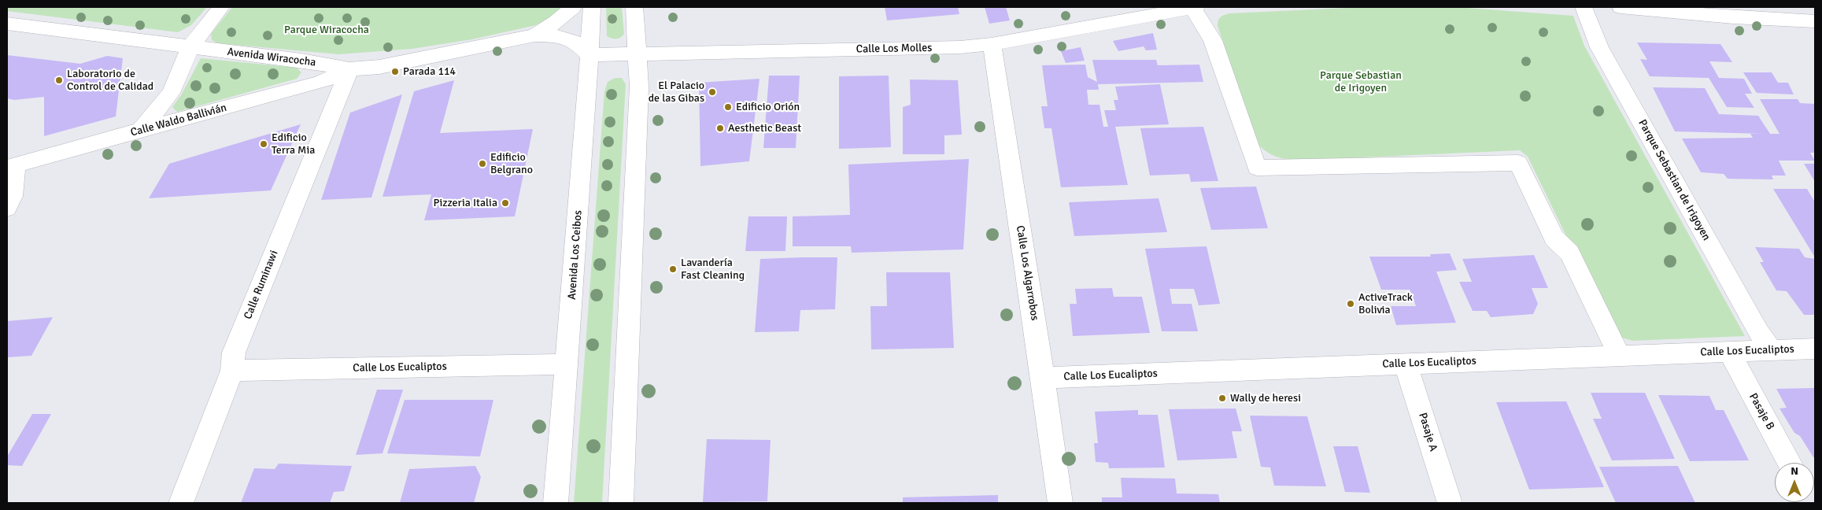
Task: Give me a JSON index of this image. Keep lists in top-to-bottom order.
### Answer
{
  "streets": {
    "street": [
      "Calle Los Molles",
      "Avenida Wiracocha",
      "Calle Waldo Ballivián",
      "Parque Sebastian de Irigoyen",
      "Avenida Los Ceibos",
      "Calle Los Algarrobos",
      "Calle Ruminawi",
      "Calle Los Eucaliptos",
      "Pasaje B",
      "Pasaje A"
    ]
  },
  "crossings": [
    ["Calle Los Molles", "Avenida Wiracocha"],
    ["Calle Los Molles", "Avenida Los Ceibos"],
    ["Calle Los Molles", "Calle Los Algarrobos"],
    ["Avenida Wiracocha", "Calle Waldo Ballivián"],
    ["Avenida Wiracocha", "Avenida Los Ceibos"],
    ["Avenida Wiracocha", "Calle Ruminawi"],
    ["Calle Waldo Ballivián", "Calle Ruminawi"],
    ["Parque Sebastian de Irigoyen", "Calle Los Eucaliptos"],
    ["Avenida Los Ceibos", "Calle Los Eucaliptos"],
    ["Calle Los Algarrobos", "Calle Los Eucaliptos"],
    ["Calle Ruminawi", "Calle Los Eucaliptos"],
    ["Calle Los Eucaliptos", "Pasaje B"],
    ["Calle Los Eucaliptos", "Pasaje A"]
  ],
  "parks": ["Parque Wiracocha", "Parque Sebastian de Irigoyen"],
  "places": [
    "Parada 114",
    "Laboratorio de Control de Calidad",
    "El Palacio de las Gibas",
    "Edificio Orión",
    "Aesthetic Beast",
    "Edificio Terra Mia",
    "Edificio Belgrano",
    "Pizzeria Italia",
    "Lavandería Fast Cleaning",
    "ActiveTrack Bolivia",
    "Wally de heresi"
  ],
  "north": "top"
}
